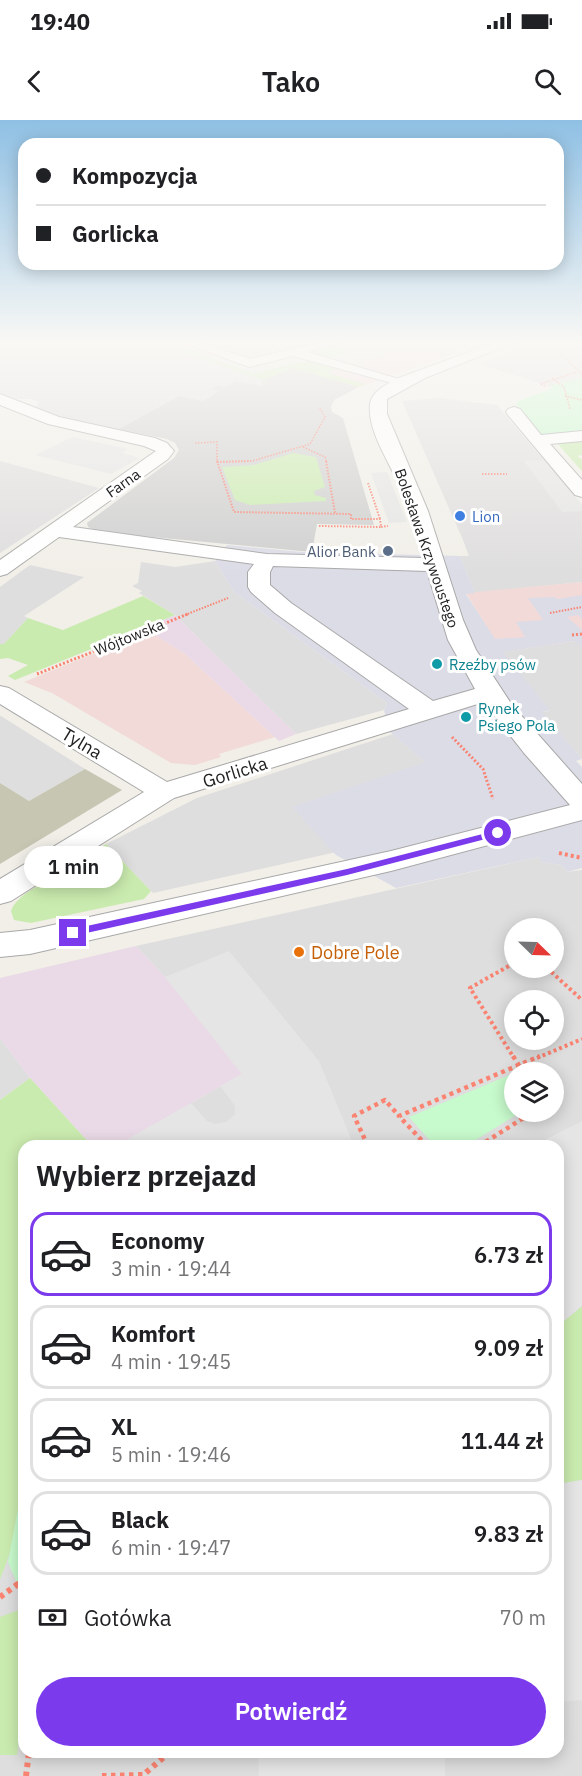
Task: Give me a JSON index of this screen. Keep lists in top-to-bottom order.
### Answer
{
  "streets": {
    "street": [
      "Farna",
      "Bolesława Krzywoustego",
      "Tylna",
      "Gorlicka"
    ],
    "path": ["Wójtowska"]
  },
  "crossings": [
    ["Bolesława Krzywoustego", "Gorlicka"],
    ["Tylna", "Gorlicka"]
  ],
  "places": [
    "Lion",
    "Alior Bank",
    "Rzeźby psów",
    "Rynek Psiego Pola",
    "Dobre Pole"
  ],
  "north": "bottom right",
  "page": {
    "status": "19:40",
    "header": "Tako",
    "banner": ["Kompozycja", "Gorlicka"],
    "bubble": "1 min",
    "heading": "Wybierz przejazd",
    "list": [
      {
        "name": "Economy",
        "note": "3 min · 19:44",
        "value": "6.73 zł"
      },
      {
        "name": "Komfort",
        "note": "4 min · 19:45",
        "value": "9.09 zł"
      },
      {
        "name": "XL",
        "note": "5 min · 19:46",
        "value": "11.44 zł"
      },
      {
        "name": "Black",
        "note": "6 min · 19:47",
        "value": "9.83 zł"
      }
    ],
    "pay": ["Gotówka", "70 m"],
    "buttons": "Potwierdź"
  }
}
